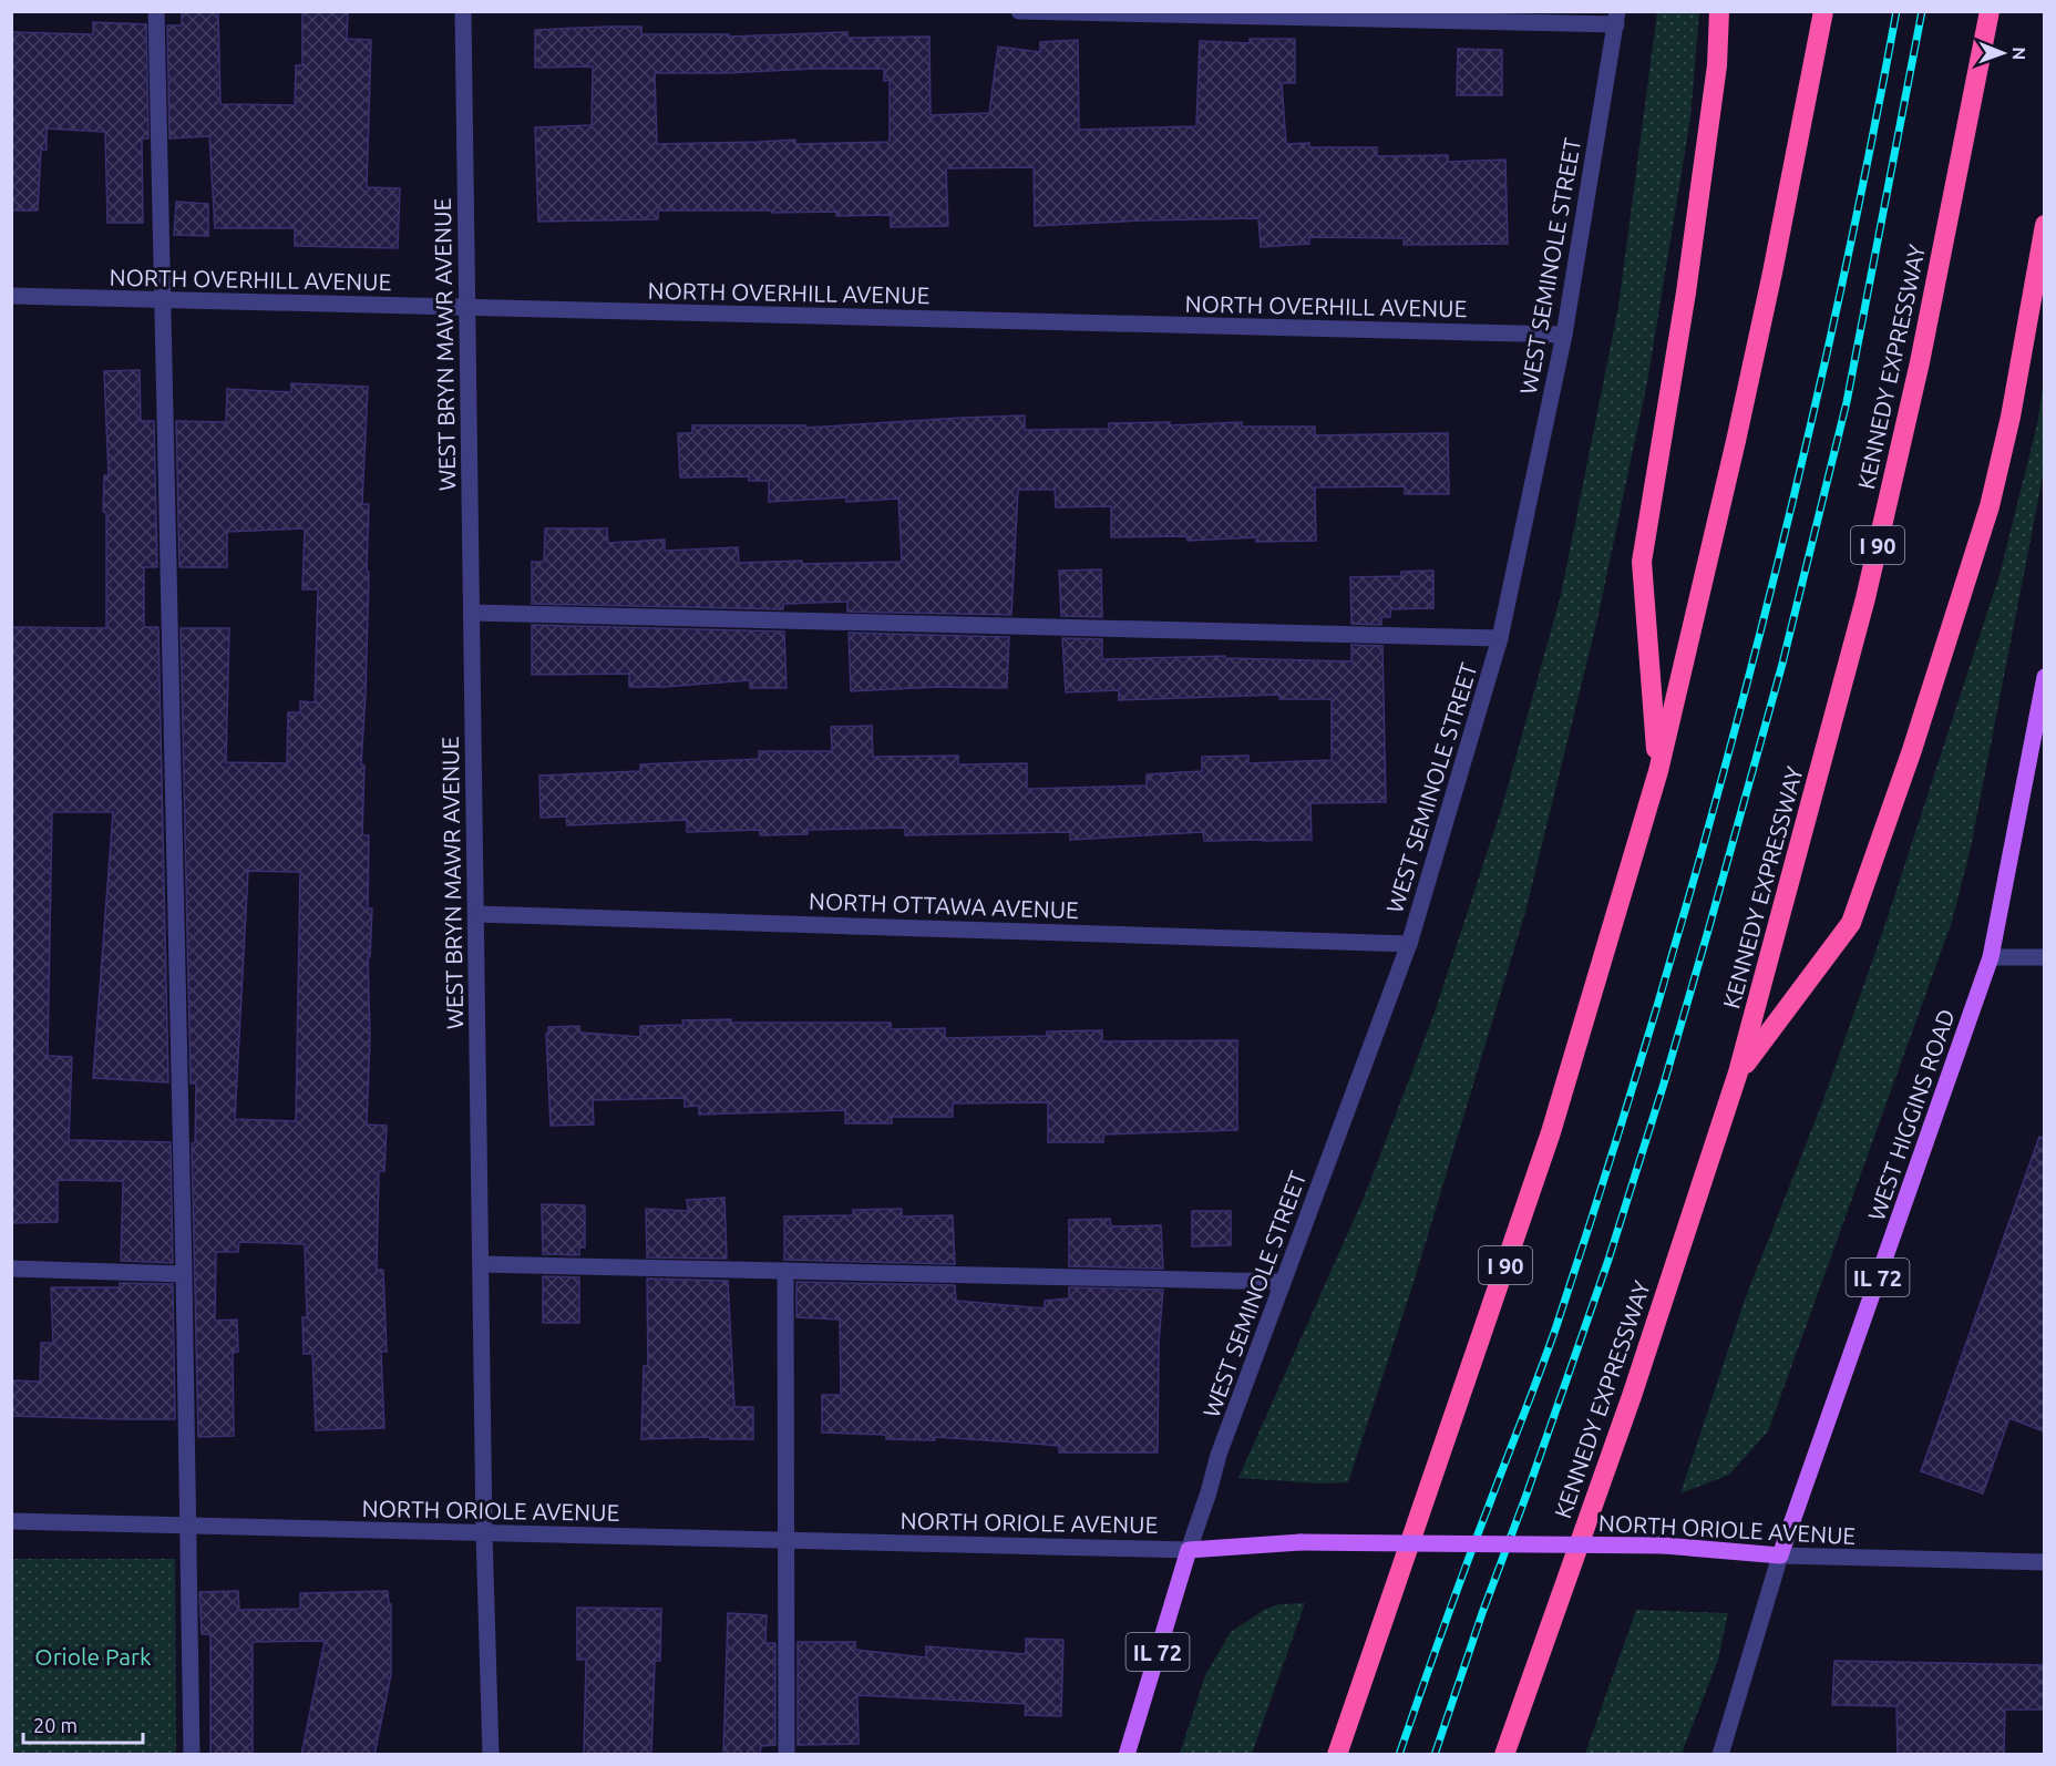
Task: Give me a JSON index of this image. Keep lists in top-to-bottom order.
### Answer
{
  "streets": {
    "highway": ["KENNEDY EXPRESSWAY", "I 90"],
    "main road": ["WEST HIGGINS ROAD", "IL 72", "NORTH ORIOLE AVENUE"],
    "street": [
      "WEST SEMINOLE STREET",
      "NORTH OVERHILL AVENUE",
      "WEST BRYN MAWR AVENUE",
      "NORTH OTTAWA AVENUE"
    ]
  },
  "crossings": [
    ["WEST SEMINOLE STREET", "NORTH OVERHILL AVENUE"],
    ["WEST SEMINOLE STREET", "NORTH OTTAWA AVENUE"],
    ["WEST SEMINOLE STREET", "IL 72"],
    ["WEST SEMINOLE STREET", "NORTH ORIOLE AVENUE"],
    ["NORTH OVERHILL AVENUE", "WEST BRYN MAWR AVENUE"],
    ["WEST BRYN MAWR AVENUE", "NORTH OTTAWA AVENUE"],
    ["WEST BRYN MAWR AVENUE", "NORTH ORIOLE AVENUE"],
    ["WEST HIGGINS ROAD", "NORTH ORIOLE AVENUE"],
    ["IL 72", "NORTH ORIOLE AVENUE"]
  ],
  "parks": ["Oriole Park"],
  "scale_bar": "20 m",
  "north": "right"
}
